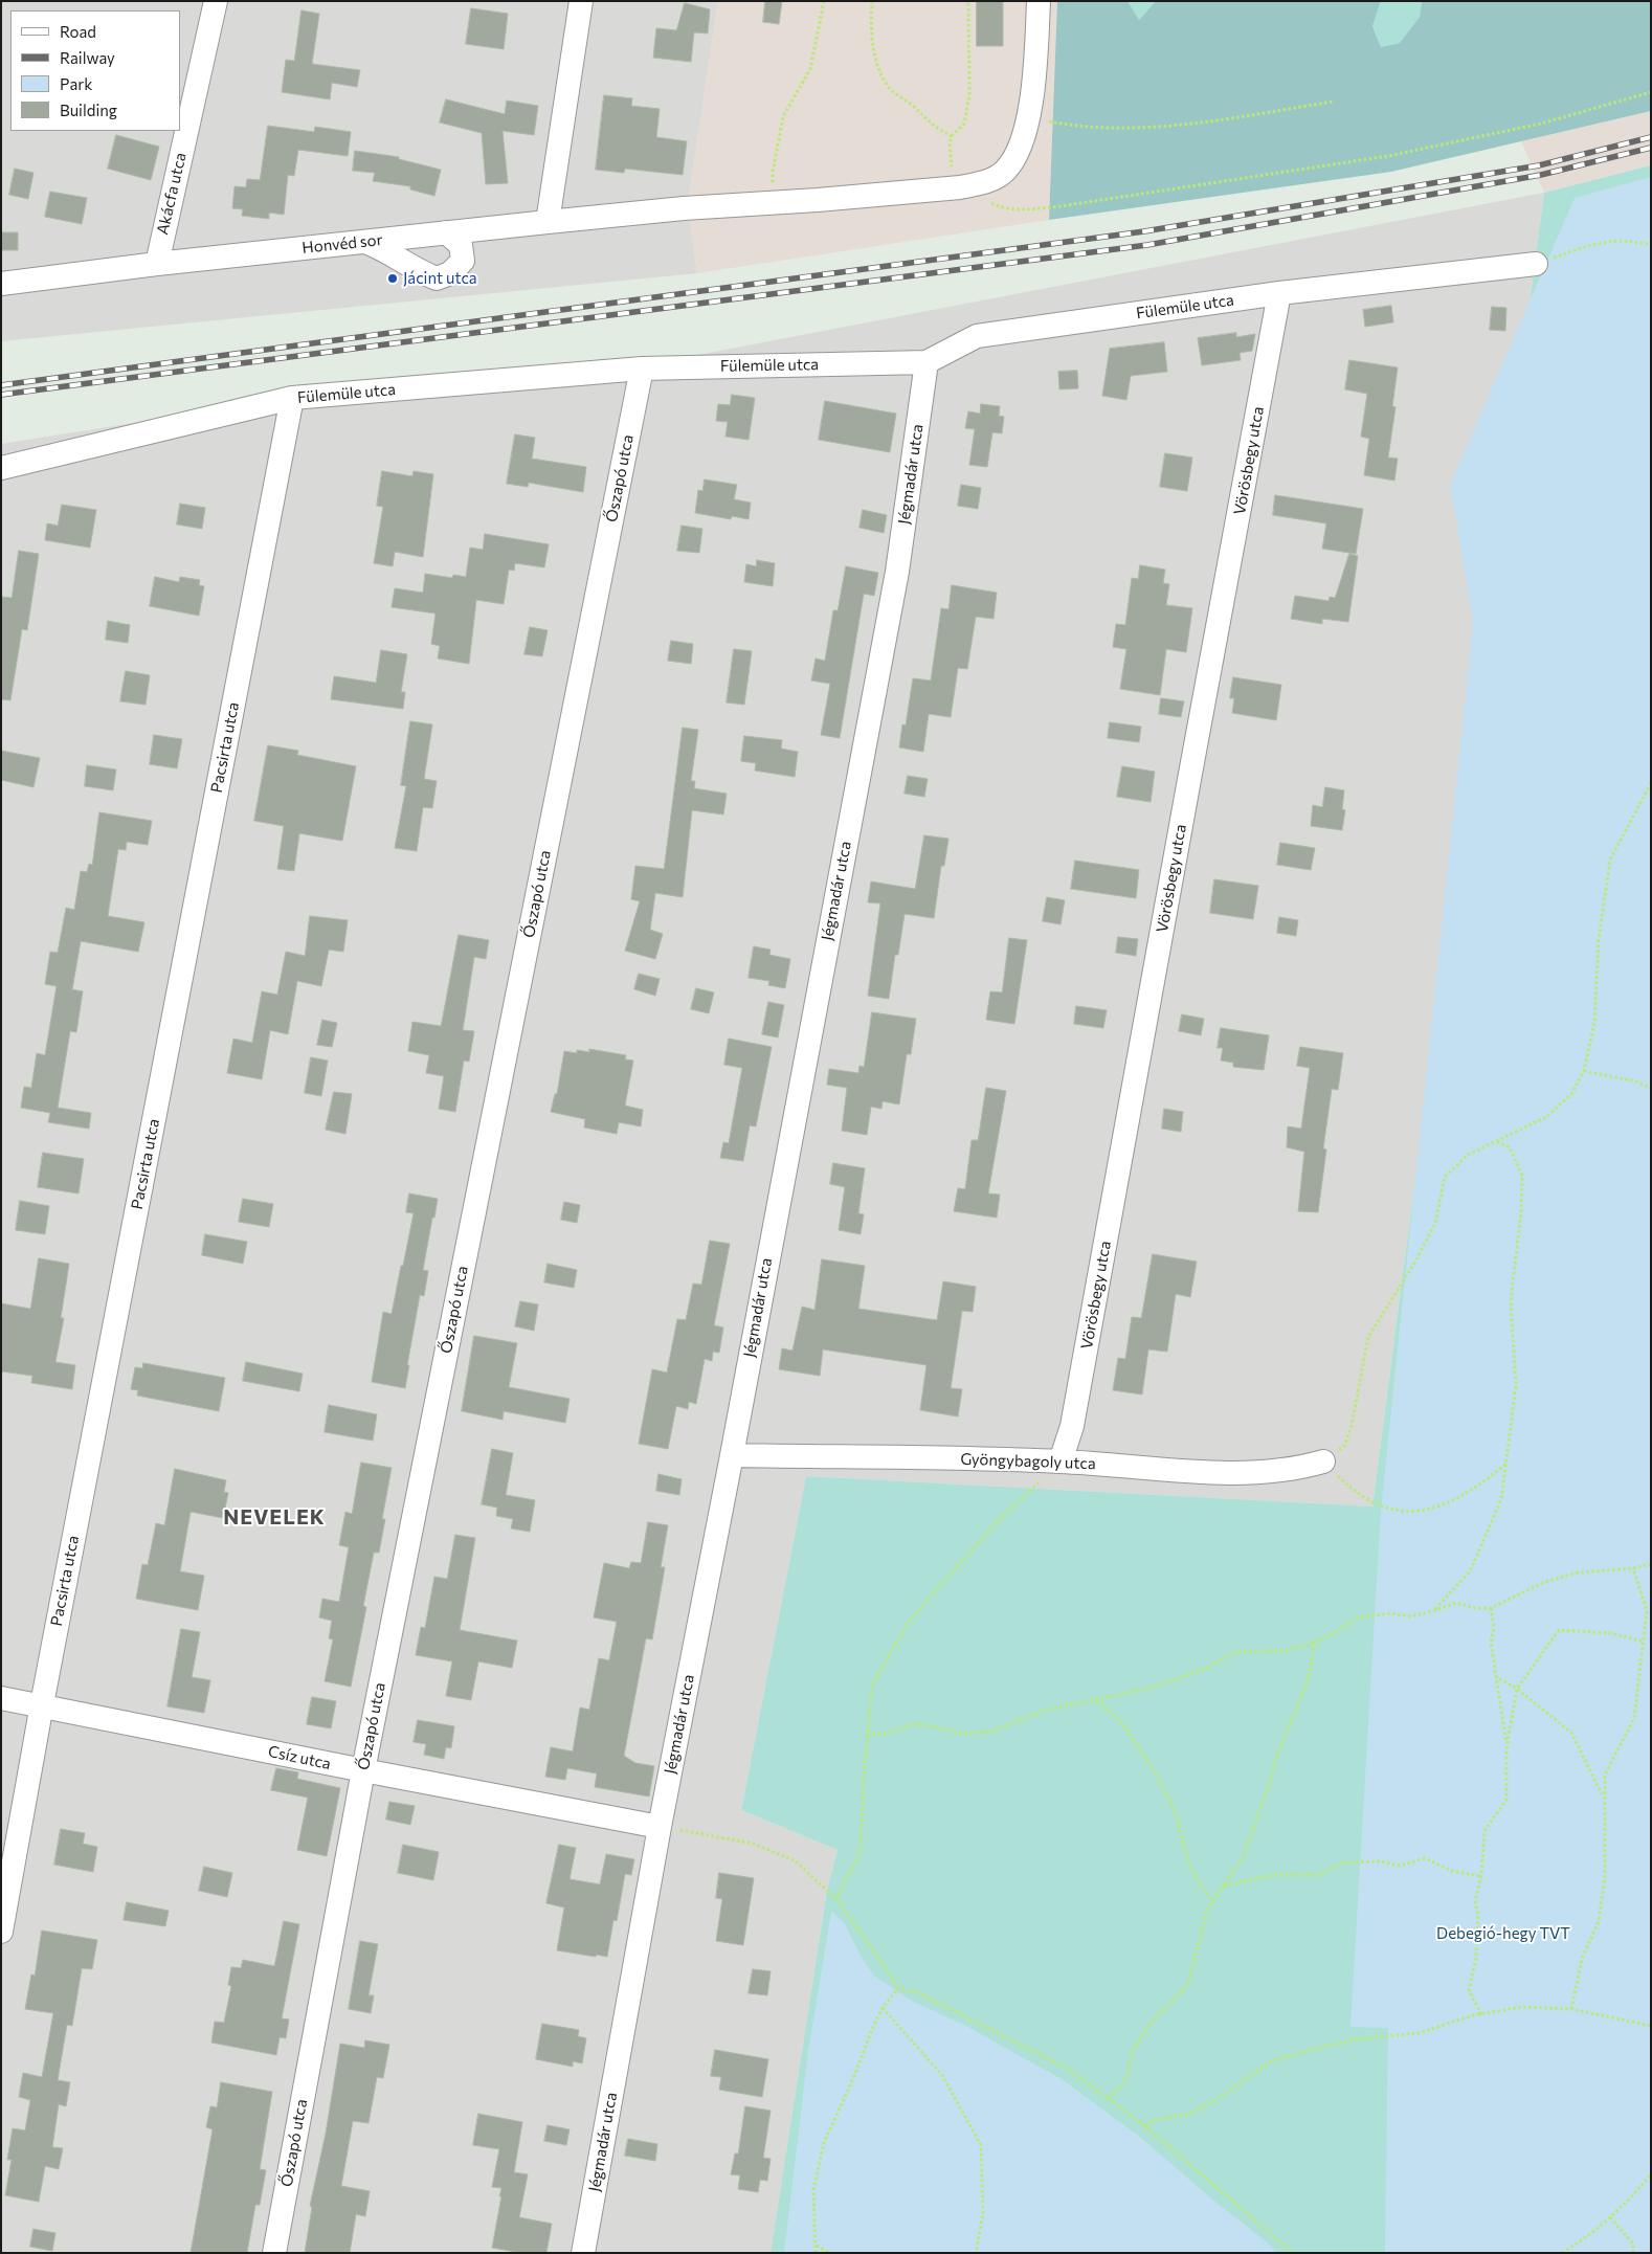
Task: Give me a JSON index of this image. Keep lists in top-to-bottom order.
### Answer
{
  "streets": {
    "street": [
      "Akácfa utca",
      "Honvéd sor",
      "Fülemüle utca",
      "Vörösbegy utca",
      "Jégmadár utca",
      "Őszapó utca",
      "Pacsirta utca",
      "Gyöngybagoly utca",
      "Csíz utca"
    ]
  },
  "crossings": [
    ["Akácfa utca", "Honvéd sor"],
    ["Fülemüle utca", "Vörösbegy utca"],
    ["Fülemüle utca", "Jégmadár utca"],
    ["Fülemüle utca", "Őszapó utca"],
    ["Fülemüle utca", "Pacsirta utca"],
    ["Vörösbegy utca", "Gyöngybagoly utca"],
    ["Jégmadár utca", "Gyöngybagoly utca"],
    ["Jégmadár utca", "Csíz utca"],
    ["Őszapó utca", "Csíz utca"],
    ["Pacsirta utca", "Csíz utca"]
  ],
  "districts": ["NEVELEK"],
  "parks": ["Debegió-hegy TVT"],
  "places": ["Jácint utca"],
  "legend": [
    "Road",
    "Railway",
    "Park",
    "Building"
  ]
}
